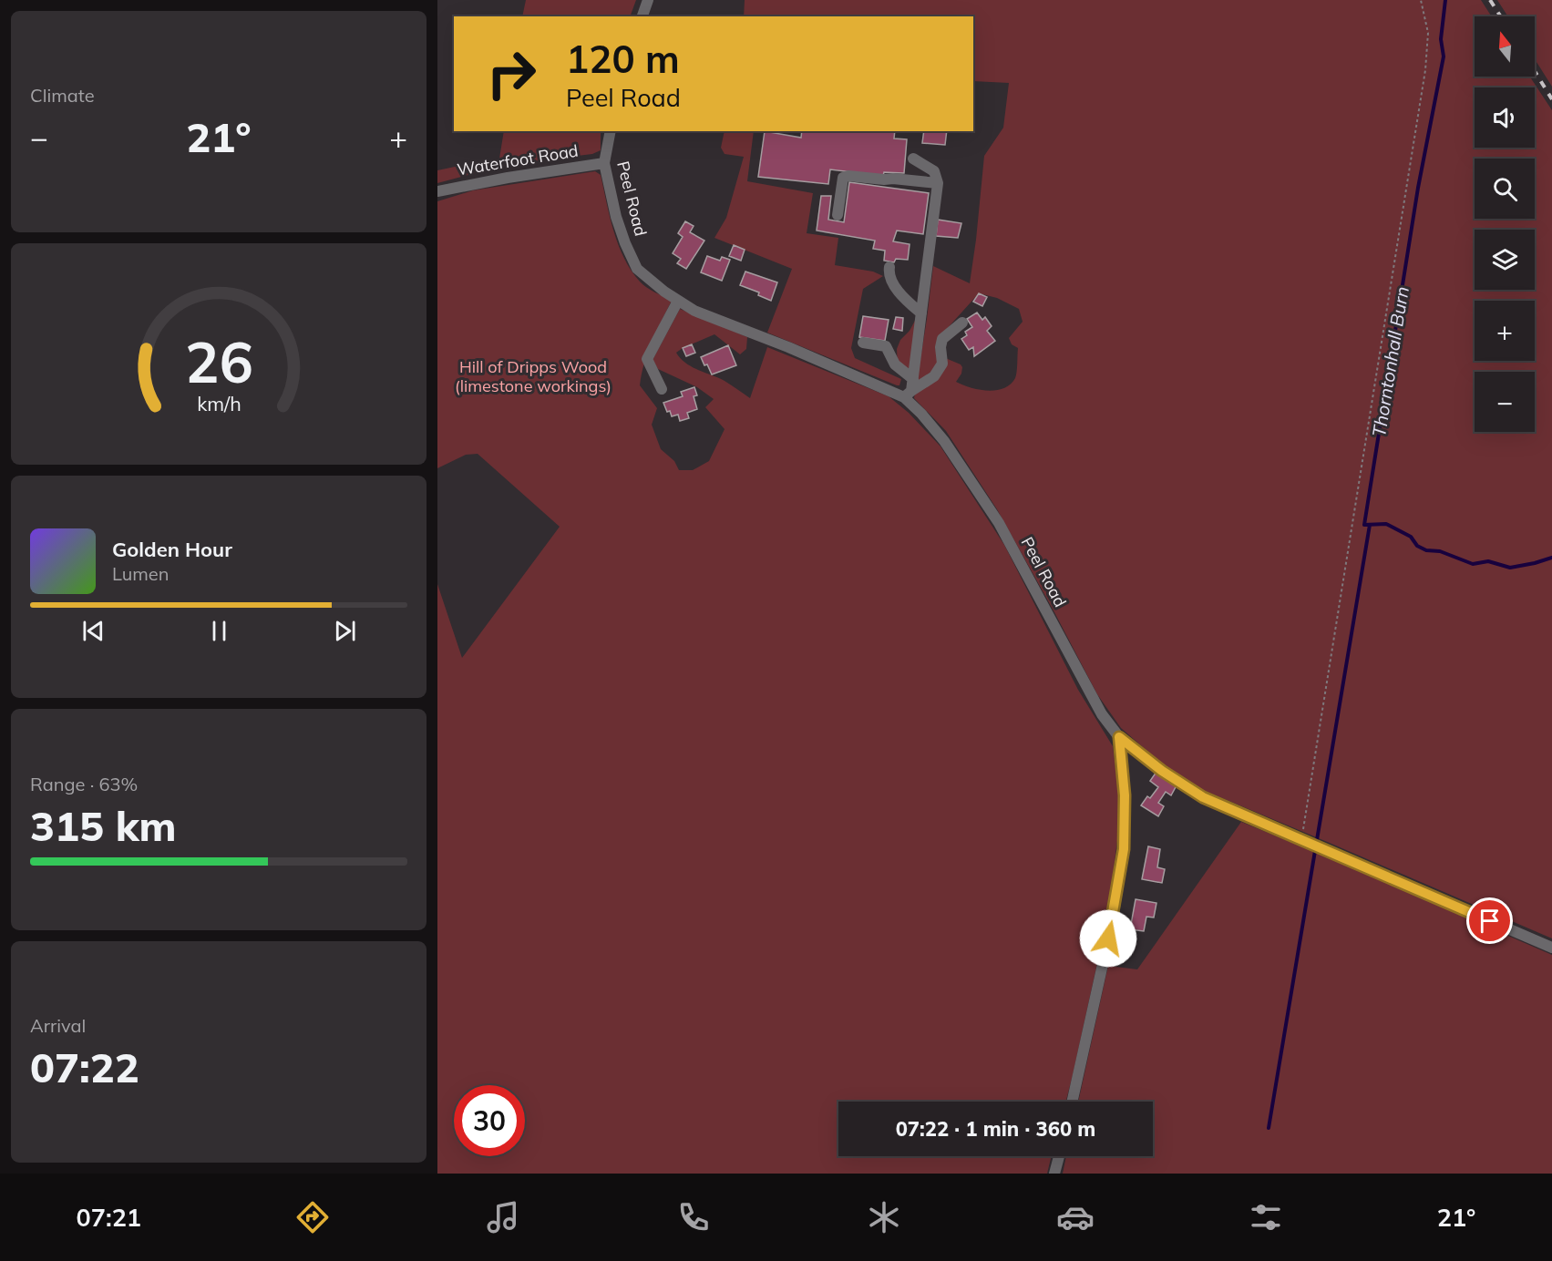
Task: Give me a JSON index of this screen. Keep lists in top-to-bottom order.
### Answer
{
  "streets": {
    "street": ["Waterfoot Road", "Peel Road"]
  },
  "crossings": [
    ["Waterfoot Road", "Peel Road"]
  ],
  "water": ["Thorntonhall Burn"],
  "parks": ["Hill of Dripps Wood (limestone workings)"],
  "north": "top",
  "page": {
    "tile": [
      "Climate",
      ["Range · 63%", "315 km"],
      ["Arrival", "07:22"]
    ],
    "map_buttons": ["+", "−"],
    "turn": ["120 m", "Peel Road"],
    "heat": ["−", "21°", "+"],
    "song": ["Golden Hour", "Lumen"],
    "limit": "30",
    "trip": "07:22 · 1 min · 360 m",
    "tabs": ["07:21", "21°"],
    "gauge": ["26", "km/h"]
  }
}
